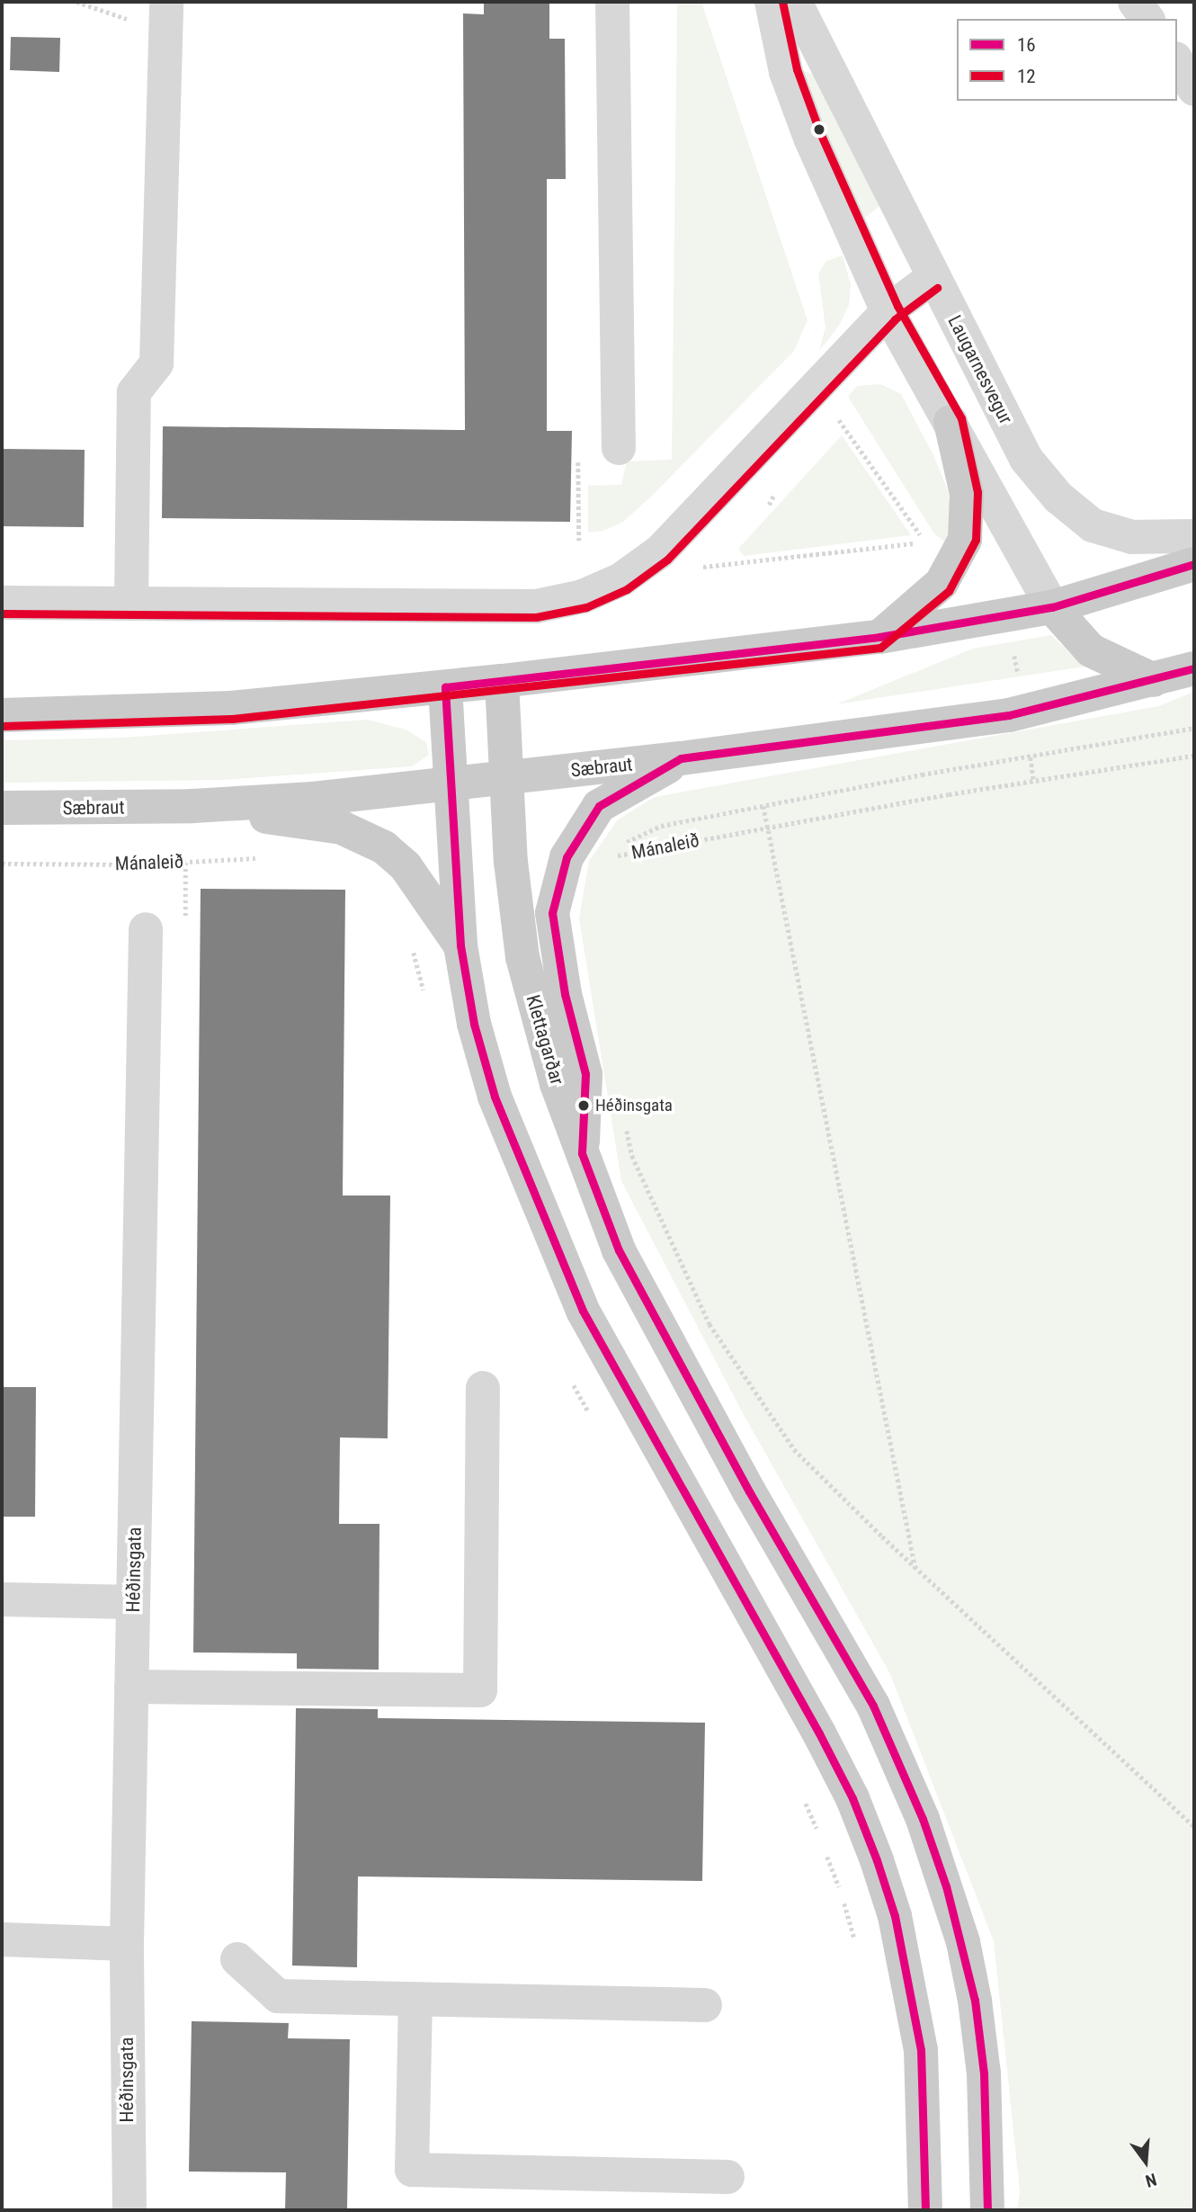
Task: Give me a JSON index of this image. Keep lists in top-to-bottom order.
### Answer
{
  "streets": {
    "main road": ["Sæbraut", "Klettagarðar"],
    "street": ["Laugarnesvegur", "Héðinsgata"],
    "path": ["Mánaleið"]
  },
  "crossings": [
    ["Sæbraut", "Klettagarðar"]
  ],
  "places": ["Héðinsgata"],
  "lines": ["transit line 12", "transit line 16"],
  "legend": ["16", "12"],
  "north": "bottom"
}
